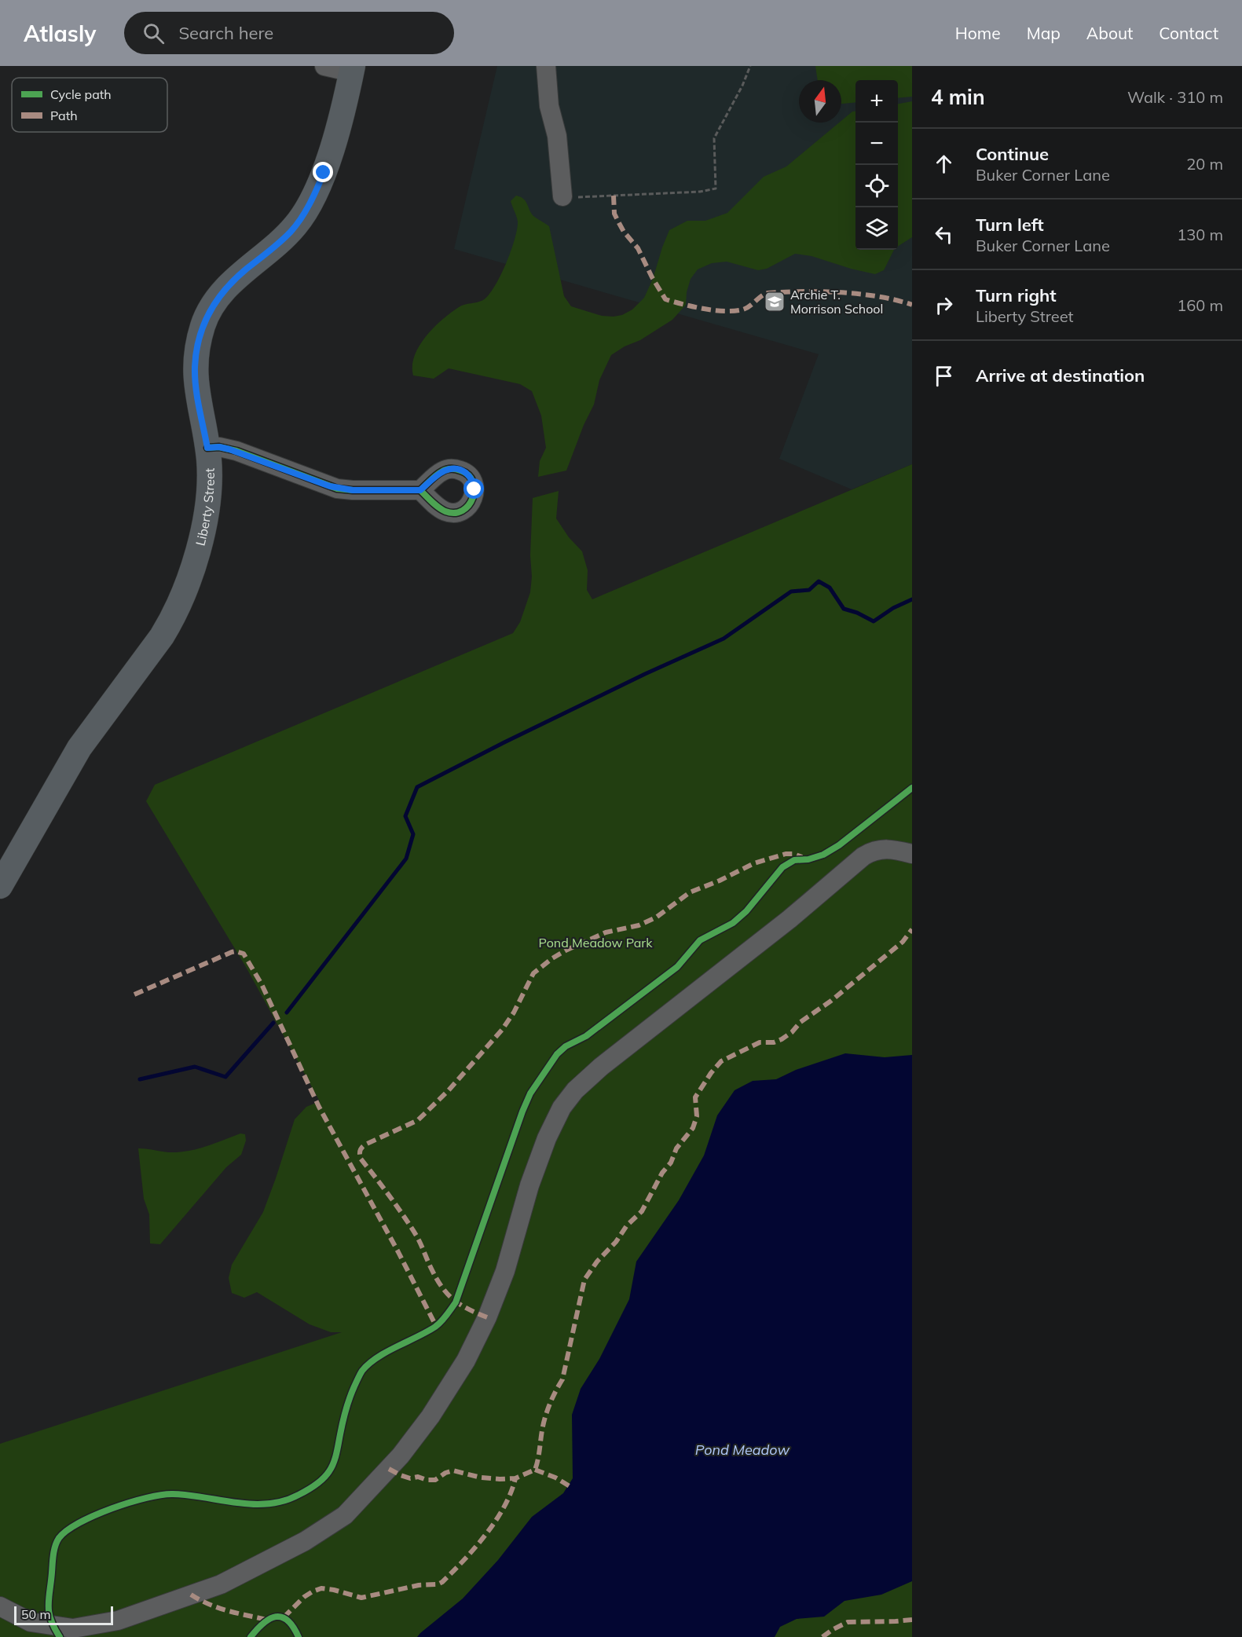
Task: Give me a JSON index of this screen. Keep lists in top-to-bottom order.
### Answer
{
  "streets": {
    "main road": ["Liberty Street"]
  },
  "water": ["Pond Meadow"],
  "parks": ["Pond Meadow Park"],
  "places": {
    "school or university": ["Archie T. Morrison School"]
  },
  "legend": ["Cycle path", "Path"],
  "scale_bar": "50 m",
  "north": "top",
  "page": {
    "header": "Atlasly",
    "search": "Search here",
    "nav": [
      "Home",
      "Map",
      "About",
      "Contact"
    ],
    "heading": ["4 min", "Walk · 310 m"],
    "map_buttons": ["+", "−"],
    "list": [
      ["Continue", "Buker Corner Lane", "20 m"],
      ["Turn left", "Buker Corner Lane", "130 m"],
      ["Turn right", "Liberty Street", "160 m"],
      "Arrive at destination"
    ],
    "scale": "50 m"
  }
}
